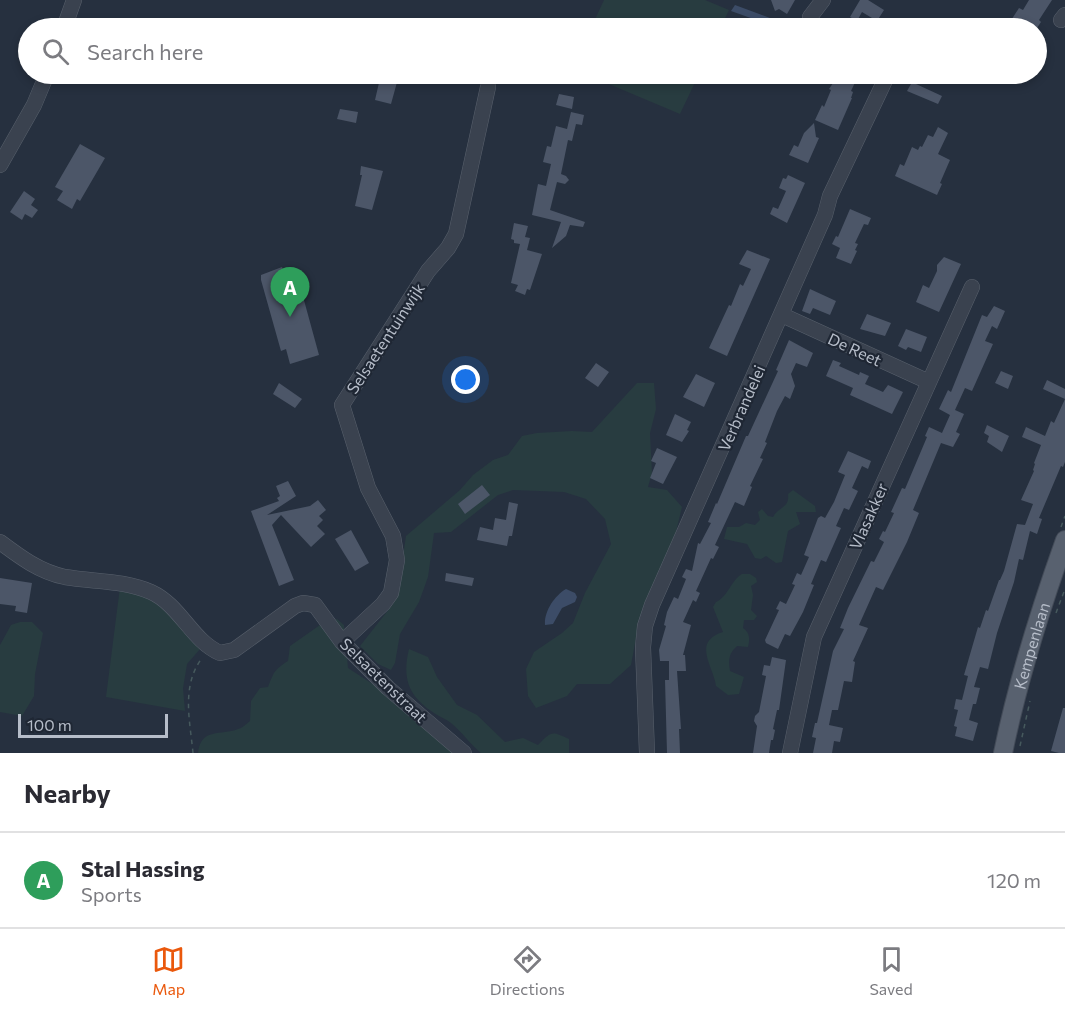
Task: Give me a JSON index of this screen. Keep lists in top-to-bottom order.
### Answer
{
  "streets": {
    "main road": ["Kempenlaan"],
    "street": [
      "Selsaetentuinwijk",
      "De Reet",
      "Verbrandelei",
      "Vlasakker",
      "Selsaetenstraat"
    ]
  },
  "crossings": [
    ["Selsaetentuinwijk", "Selsaetenstraat"],
    ["De Reet", "Verbrandelei"],
    ["De Reet", "Vlasakker"]
  ],
  "scale_bar": "100 m",
  "page": {
    "search": "Search here",
    "pins": "A",
    "scale": "100 m",
    "heading": "Nearby",
    "list": [
      {
        "mark": "A",
        "name": "Stal Hassing",
        "note": "Sports",
        "value": "120 m"
      }
    ],
    "nav": ["Map", "Directions", "Saved"]
  }
}
